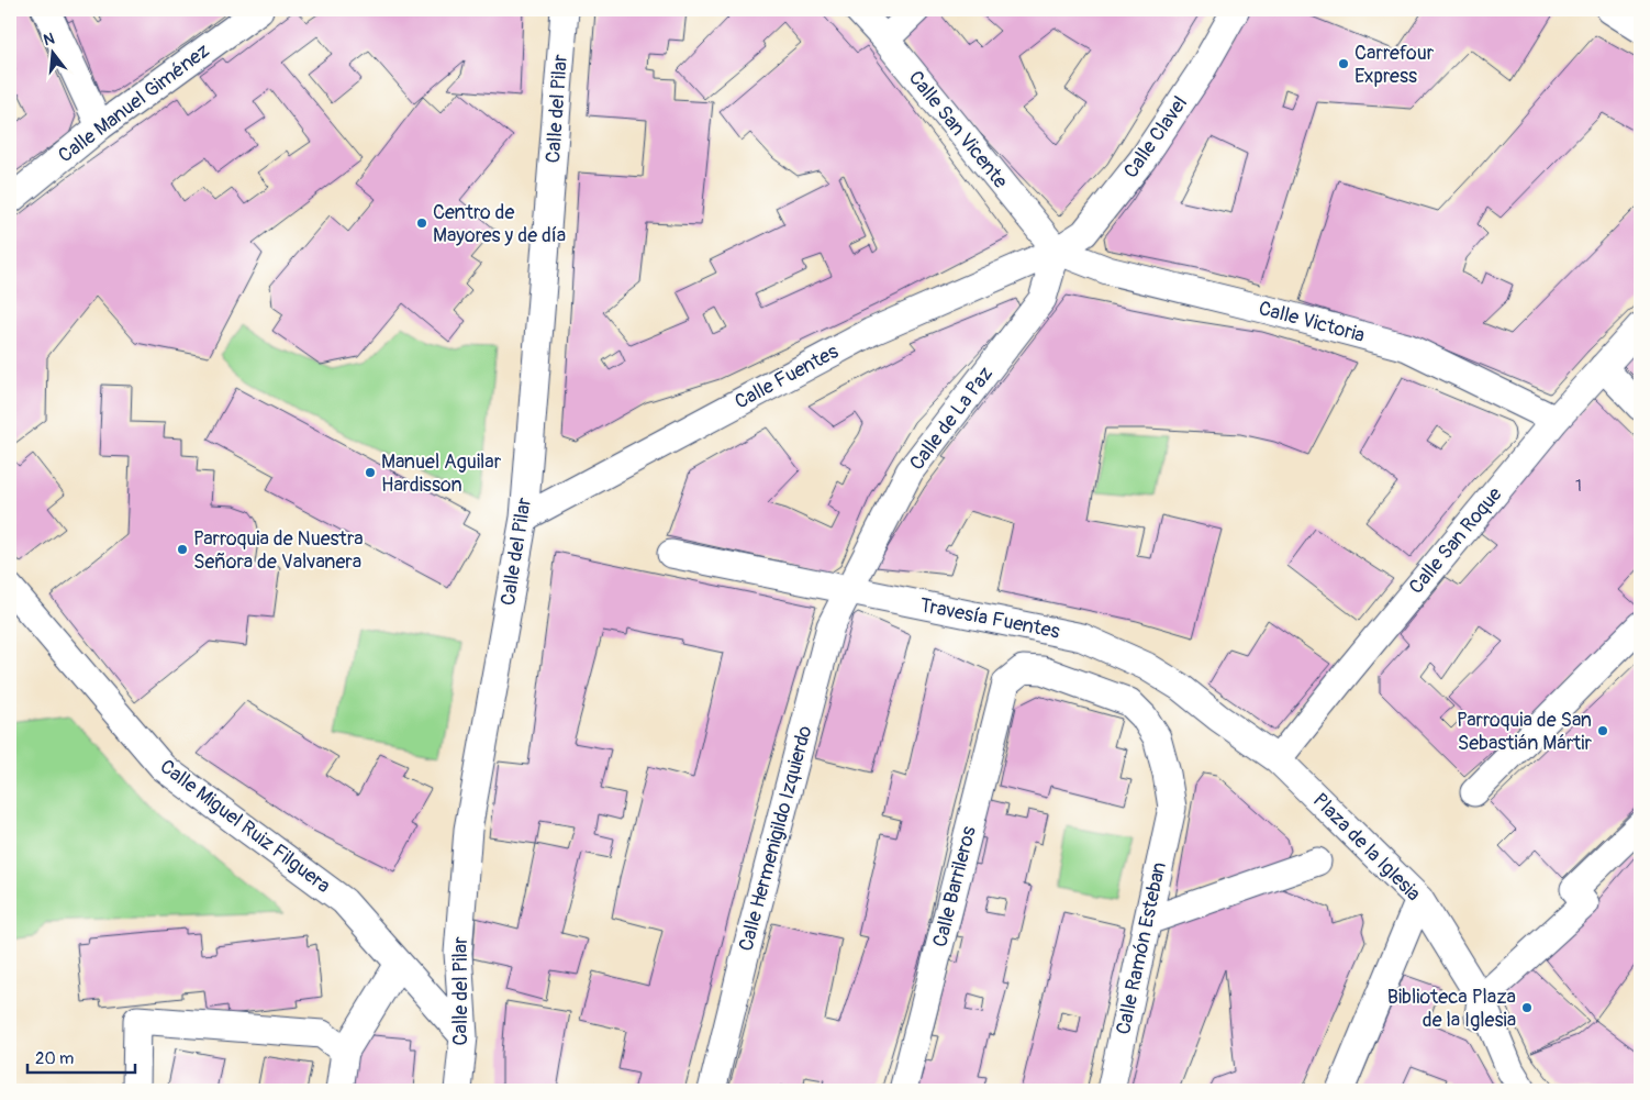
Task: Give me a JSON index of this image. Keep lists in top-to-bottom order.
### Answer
{
  "streets": {
    "street": [
      "Calle Manuel Giménez",
      "Calle del Pilar",
      "Calle San Vicente",
      "Calle Clavel",
      "Calle Victoria",
      "Calle Fuentes",
      "Calle de La Paz",
      "Calle San Roque",
      "Travesía Fuentes",
      "Calle Miguel Ruiz Filguera",
      "Calle Hermenigildo Izquierdo",
      "Plaza de la Iglesia",
      "Calle Barrileros",
      "Calle Ramón Esteban"
    ]
  },
  "crossings": [
    ["Calle del Pilar", "Calle Fuentes"],
    ["Calle del Pilar", "Calle Miguel Ruiz Filguera"],
    ["Calle San Vicente", "Calle Clavel"],
    ["Calle San Vicente", "Calle Victoria"],
    ["Calle San Vicente", "Calle Fuentes"],
    ["Calle San Vicente", "Calle de La Paz"],
    ["Calle Clavel", "Calle Victoria"],
    ["Calle Clavel", "Calle Fuentes"],
    ["Calle Clavel", "Calle de La Paz"],
    ["Calle Victoria", "Calle Fuentes"],
    ["Calle Victoria", "Calle de La Paz"],
    ["Calle Victoria", "Calle San Roque"],
    ["Calle Fuentes", "Calle de La Paz"],
    ["Calle de La Paz", "Travesía Fuentes"],
    ["Calle de La Paz", "Calle Hermenigildo Izquierdo"],
    ["Calle San Roque", "Travesía Fuentes"],
    ["Calle San Roque", "Plaza de la Iglesia"],
    ["Travesía Fuentes", "Calle Hermenigildo Izquierdo"],
    ["Travesía Fuentes", "Plaza de la Iglesia"],
    ["Calle Barrileros", "Calle Ramón Esteban"]
  ],
  "places": [
    "Carrefour Express",
    "Centro de Mayores y de día",
    "Manuel Aguilar Hardisson",
    "Parroquia de Nuestra Señora de Valvanera",
    "Parroquia de San Sebastián Mártir",
    "Biblioteca Plaza de la Iglesia"
  ],
  "house_numbers": ["1"],
  "scale_bar": "20 m",
  "north": "top"
}
